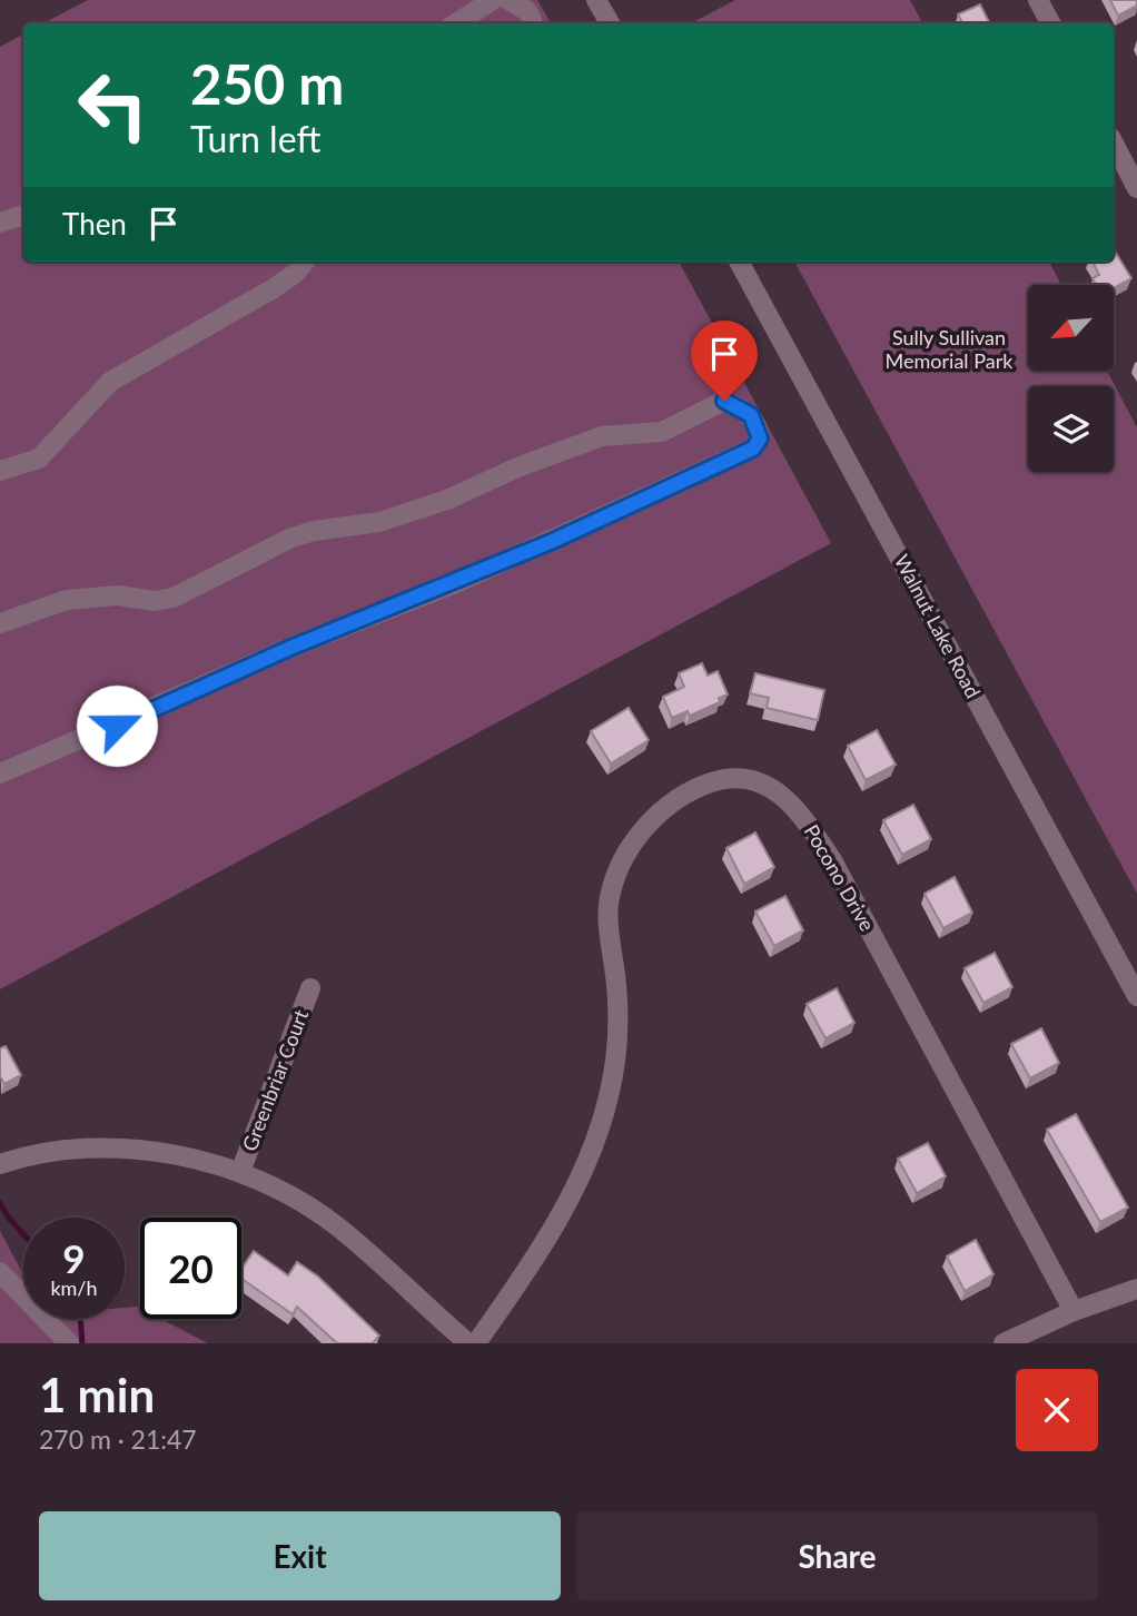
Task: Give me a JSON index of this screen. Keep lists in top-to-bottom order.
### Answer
{
  "streets": {
    "street": ["Walnut Lake Road", "Pocono Drive", "Greenbriar Court"]
  },
  "parks": ["Sully Sullivan Memorial Park"],
  "north": "bottom left",
  "page": {
    "turn": ["250 m", "Turn left"],
    "then": "Then",
    "speed": "9 km/h",
    "limit": "20",
    "heading": ["1 min", "270 m · 21:47"],
    "buttons": ["Exit", "Share"]
  }
}
